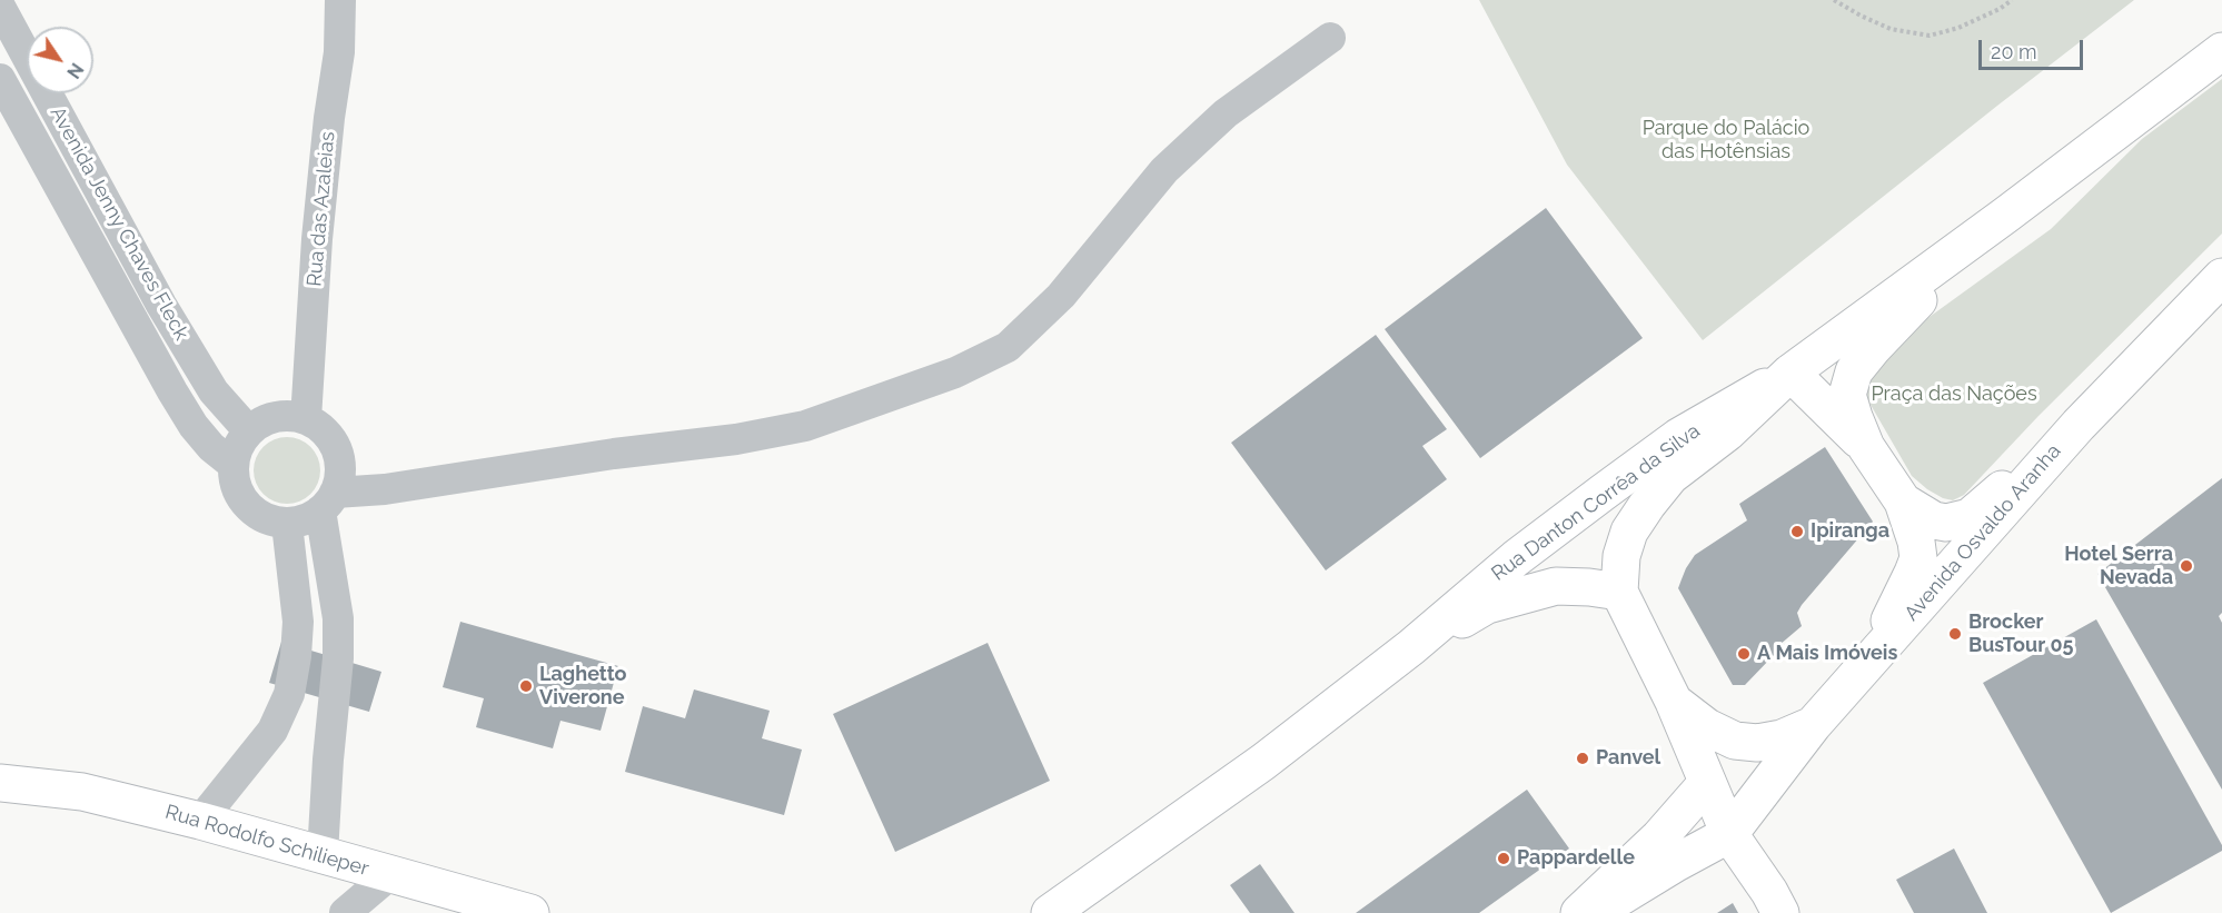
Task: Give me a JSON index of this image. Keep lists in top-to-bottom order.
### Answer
{
  "streets": {
    "main road": ["Rua Danton Corrêa da Silva", "Avenida Osvaldo Aranha", "Rua Rodolfo Schilieper"],
    "street": ["Rua das Azaleias", "Avenida Jenny Chaves Fleck"]
  },
  "crossings": [
    ["Rua das Azaleias", "Avenida Jenny Chaves Fleck"]
  ],
  "parks": ["Parque do Palácio das Hotênsias", "Praça das Nações"],
  "places": [
    "Ipiranga",
    "Hotel Serra Nevada",
    "Brocker BusTour 05",
    "A Mais Imóveis",
    "Laghetto Viverone",
    "Panvel",
    "Pappardelle"
  ],
  "scale_bar": "20 m",
  "north": "bottom right"
}
